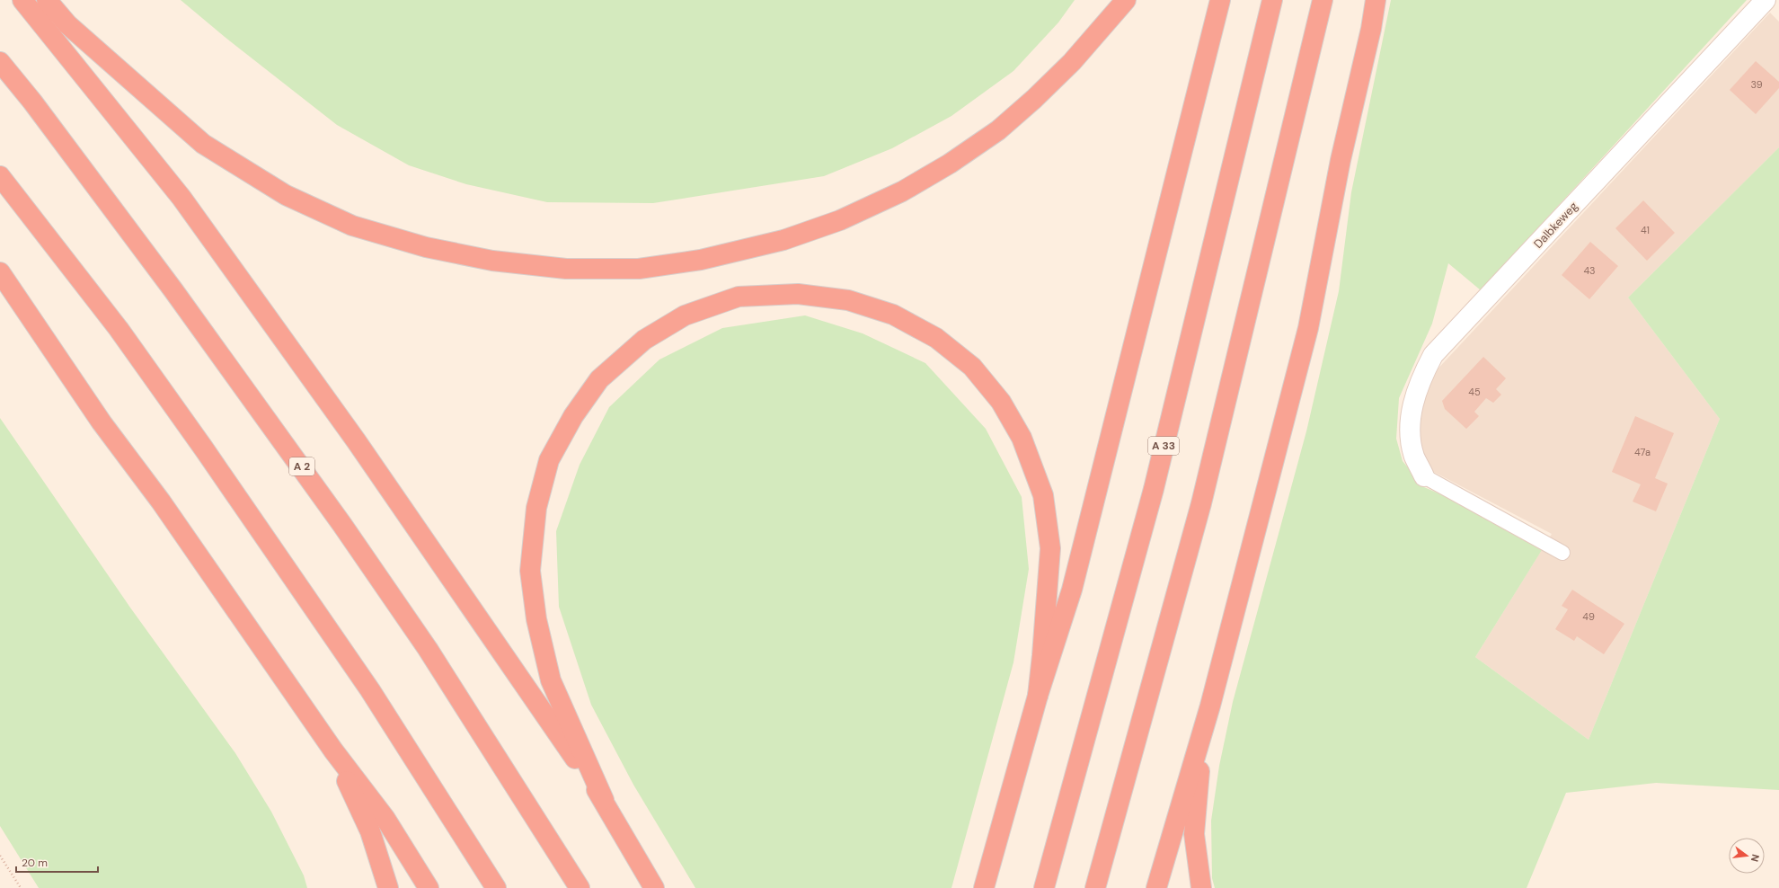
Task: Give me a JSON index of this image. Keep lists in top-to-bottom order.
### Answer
{
  "streets": {
    "highway": ["A 33", "A 2"],
    "street": ["Dalbkeweg"]
  },
  "house_numbers": [
    "39",
    "41",
    "43",
    "45",
    "47a",
    "49"
  ],
  "scale_bar": "20 m",
  "north": "right"
}
